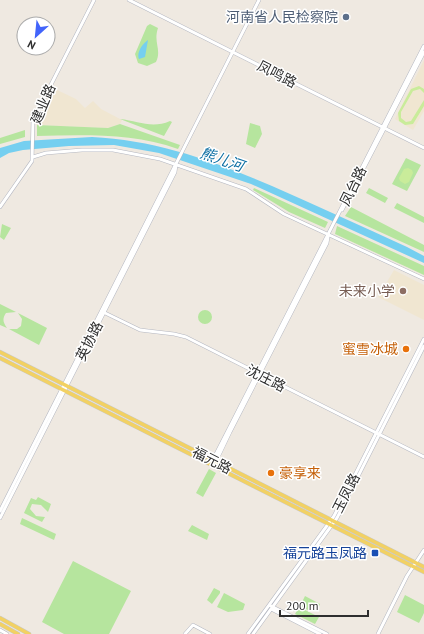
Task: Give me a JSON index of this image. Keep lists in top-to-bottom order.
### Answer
{
  "streets": {
    "main road": ["福元路"],
    "street": [
      "凤鸣路",
      "建业路",
      "凤台路",
      "英协路",
      "沈庄路",
      "玉凤路"
    ]
  },
  "crossings": [
    ["凤鸣路", "凤台路"],
    ["凤鸣路", "英协路"],
    ["凤台路", "沈庄路"],
    ["凤台路", "福元路"],
    ["英协路", "沈庄路"],
    ["英协路", "福元路"],
    ["沈庄路", "玉凤路"],
    ["福元路", "玉凤路"]
  ],
  "water": ["熊儿河"],
  "places": {
    "other": [
      "河南省人民检察院",
      "未来小学",
      "蜜雪冰城",
      "豪享来"
    ],
    "transit": ["福元路玉凤路"]
  },
  "scale_bar": "200 m",
  "north": "bottom left"
}
